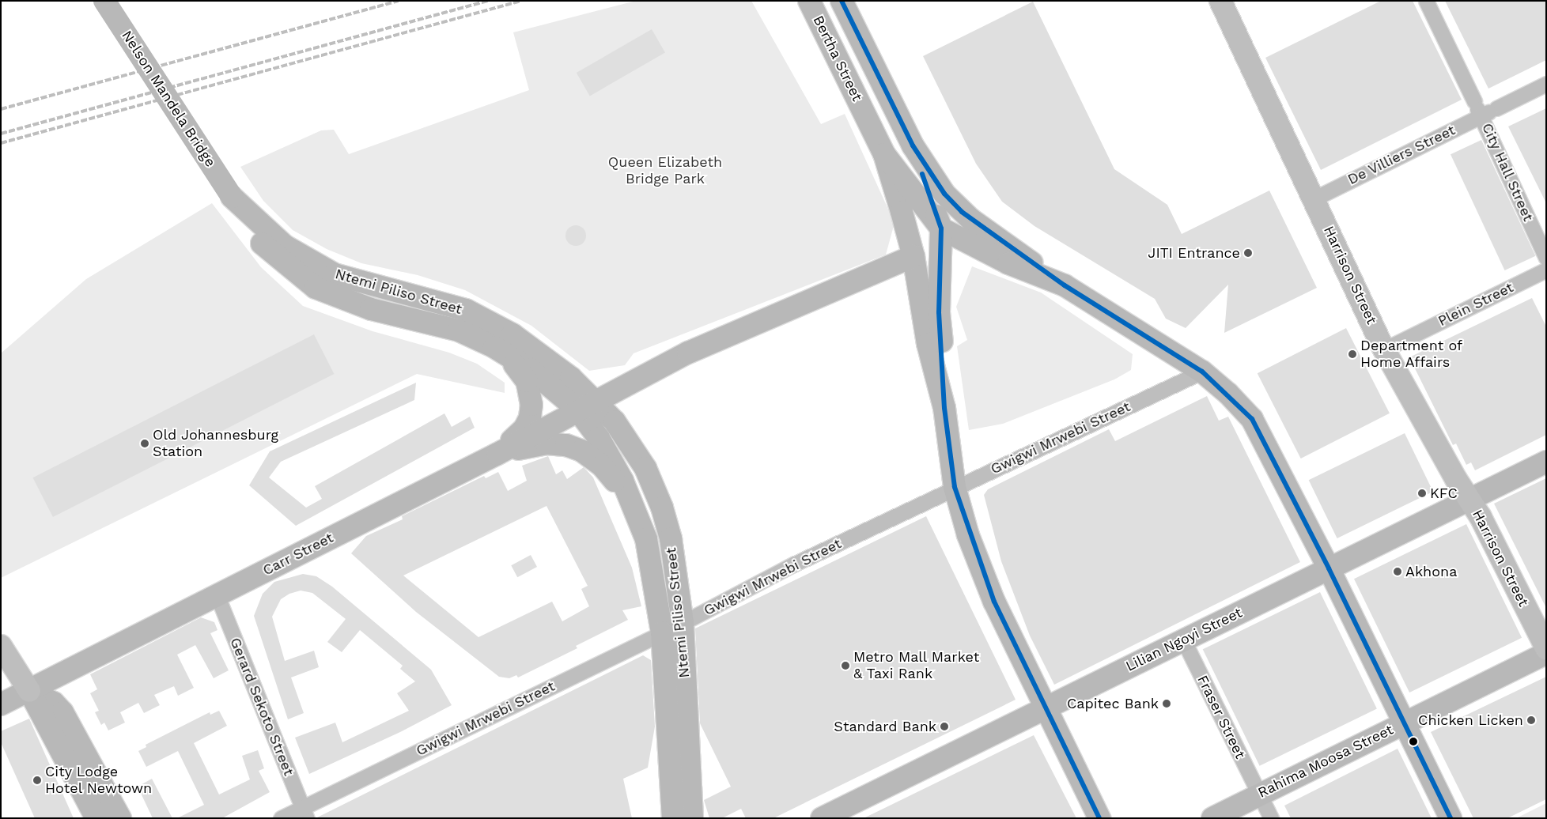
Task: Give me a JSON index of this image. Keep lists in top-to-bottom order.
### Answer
{
  "streets": {
    "main road": ["Harrison Street"],
    "street": [
      "Bertha Street",
      "Nelson Mandela Bridge",
      "De Villiers Street",
      "City Hall Street",
      "Ntemi Piliso Street",
      "Plein Street",
      "Gwigwi Mrwebi Street",
      "Carr Street",
      "Lilian Ngoyi Street",
      "Gerard Sekoto Street",
      "Fraser Street",
      "Rahima Moosa Street"
    ]
  },
  "crossings": [
    ["Nelson Mandela Bridge", "Ntemi Piliso Street"],
    ["De Villiers Street", "City Hall Street"],
    ["De Villiers Street", "Harrison Street"],
    ["Harrison Street", "Plein Street"],
    ["Harrison Street", "Lilian Ngoyi Street"],
    ["Ntemi Piliso Street", "Gwigwi Mrwebi Street"],
    ["Ntemi Piliso Street", "Carr Street"],
    ["Gwigwi Mrwebi Street", "Gerard Sekoto Street"],
    ["Carr Street", "Gerard Sekoto Street"],
    ["Lilian Ngoyi Street", "Fraser Street"],
    ["Fraser Street", "Rahima Moosa Street"]
  ],
  "parks": ["Queen Elizabeth Bridge Park"],
  "places": [
    "JITI Entrance",
    "Department of Home Affairs",
    "Old Johannesburg Station",
    "KFC",
    "Akhona",
    "Metro Mall Market & Taxi Rank",
    "Capitec Bank",
    "Chicken Licken",
    "Standard Bank",
    "City Lodge Hotel Newtown"
  ]
}
